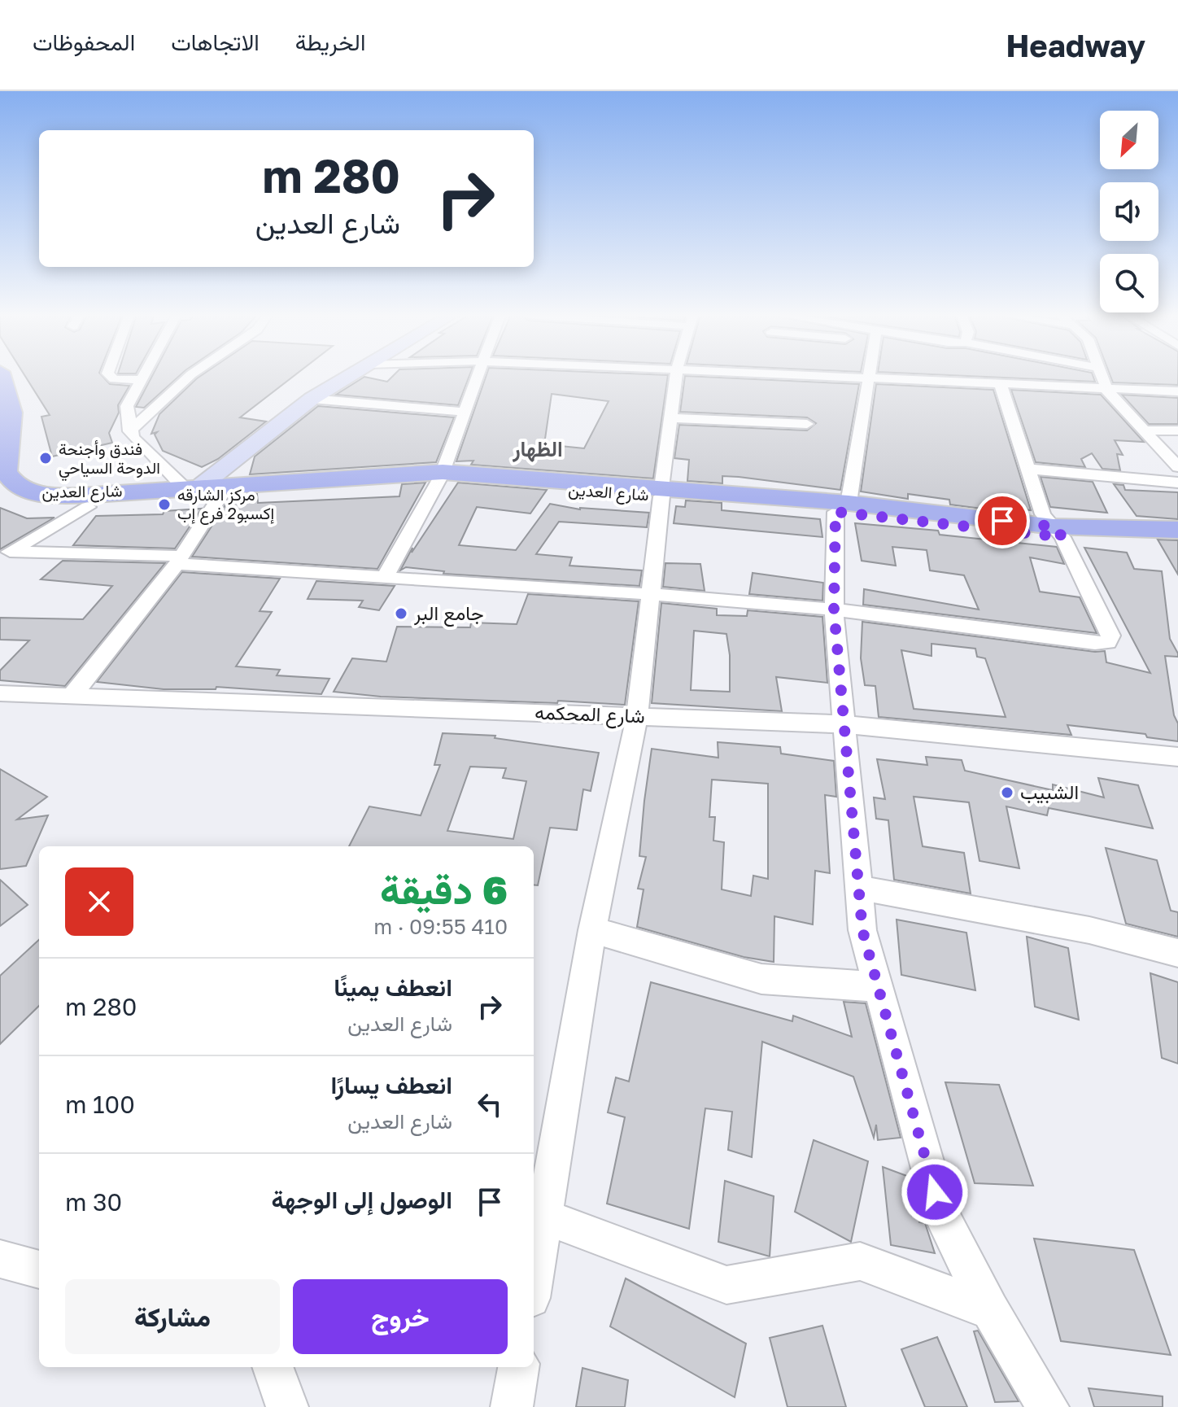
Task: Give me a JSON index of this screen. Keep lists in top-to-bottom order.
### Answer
{
  "streets": {
    "main road": ["شارع العدين"],
    "street": ["شارع المحكمه"]
  },
  "districts": ["الظهار"],
  "places": [
    "فندق وأجنحة الدوحة السياحي",
    "مركز الشارقه إكسبو2 فرع إب",
    "جامع البر",
    "الشبيب"
  ],
  "north": "bottom left",
  "page": {
    "header": "Headway",
    "nav": ["الخريطة", "الاتجاهات", "المحفوظات"],
    "turn": ["280 m", "شارع العدين"],
    "heading": ["6 دقيقة", "410 m · 09:55"],
    "list": [
      {
        "name": "انعطف يمينًا",
        "note": "شارع العدين",
        "value": "280 m"
      },
      {
        "name": "انعطف يسارًا",
        "note": "شارع العدين",
        "value": "100 m"
      },
      {
        "name": "الوصول إلى الوجهة",
        "value": "30 m"
      }
    ],
    "buttons": ["خروج", "مشاركة"]
  }
}
